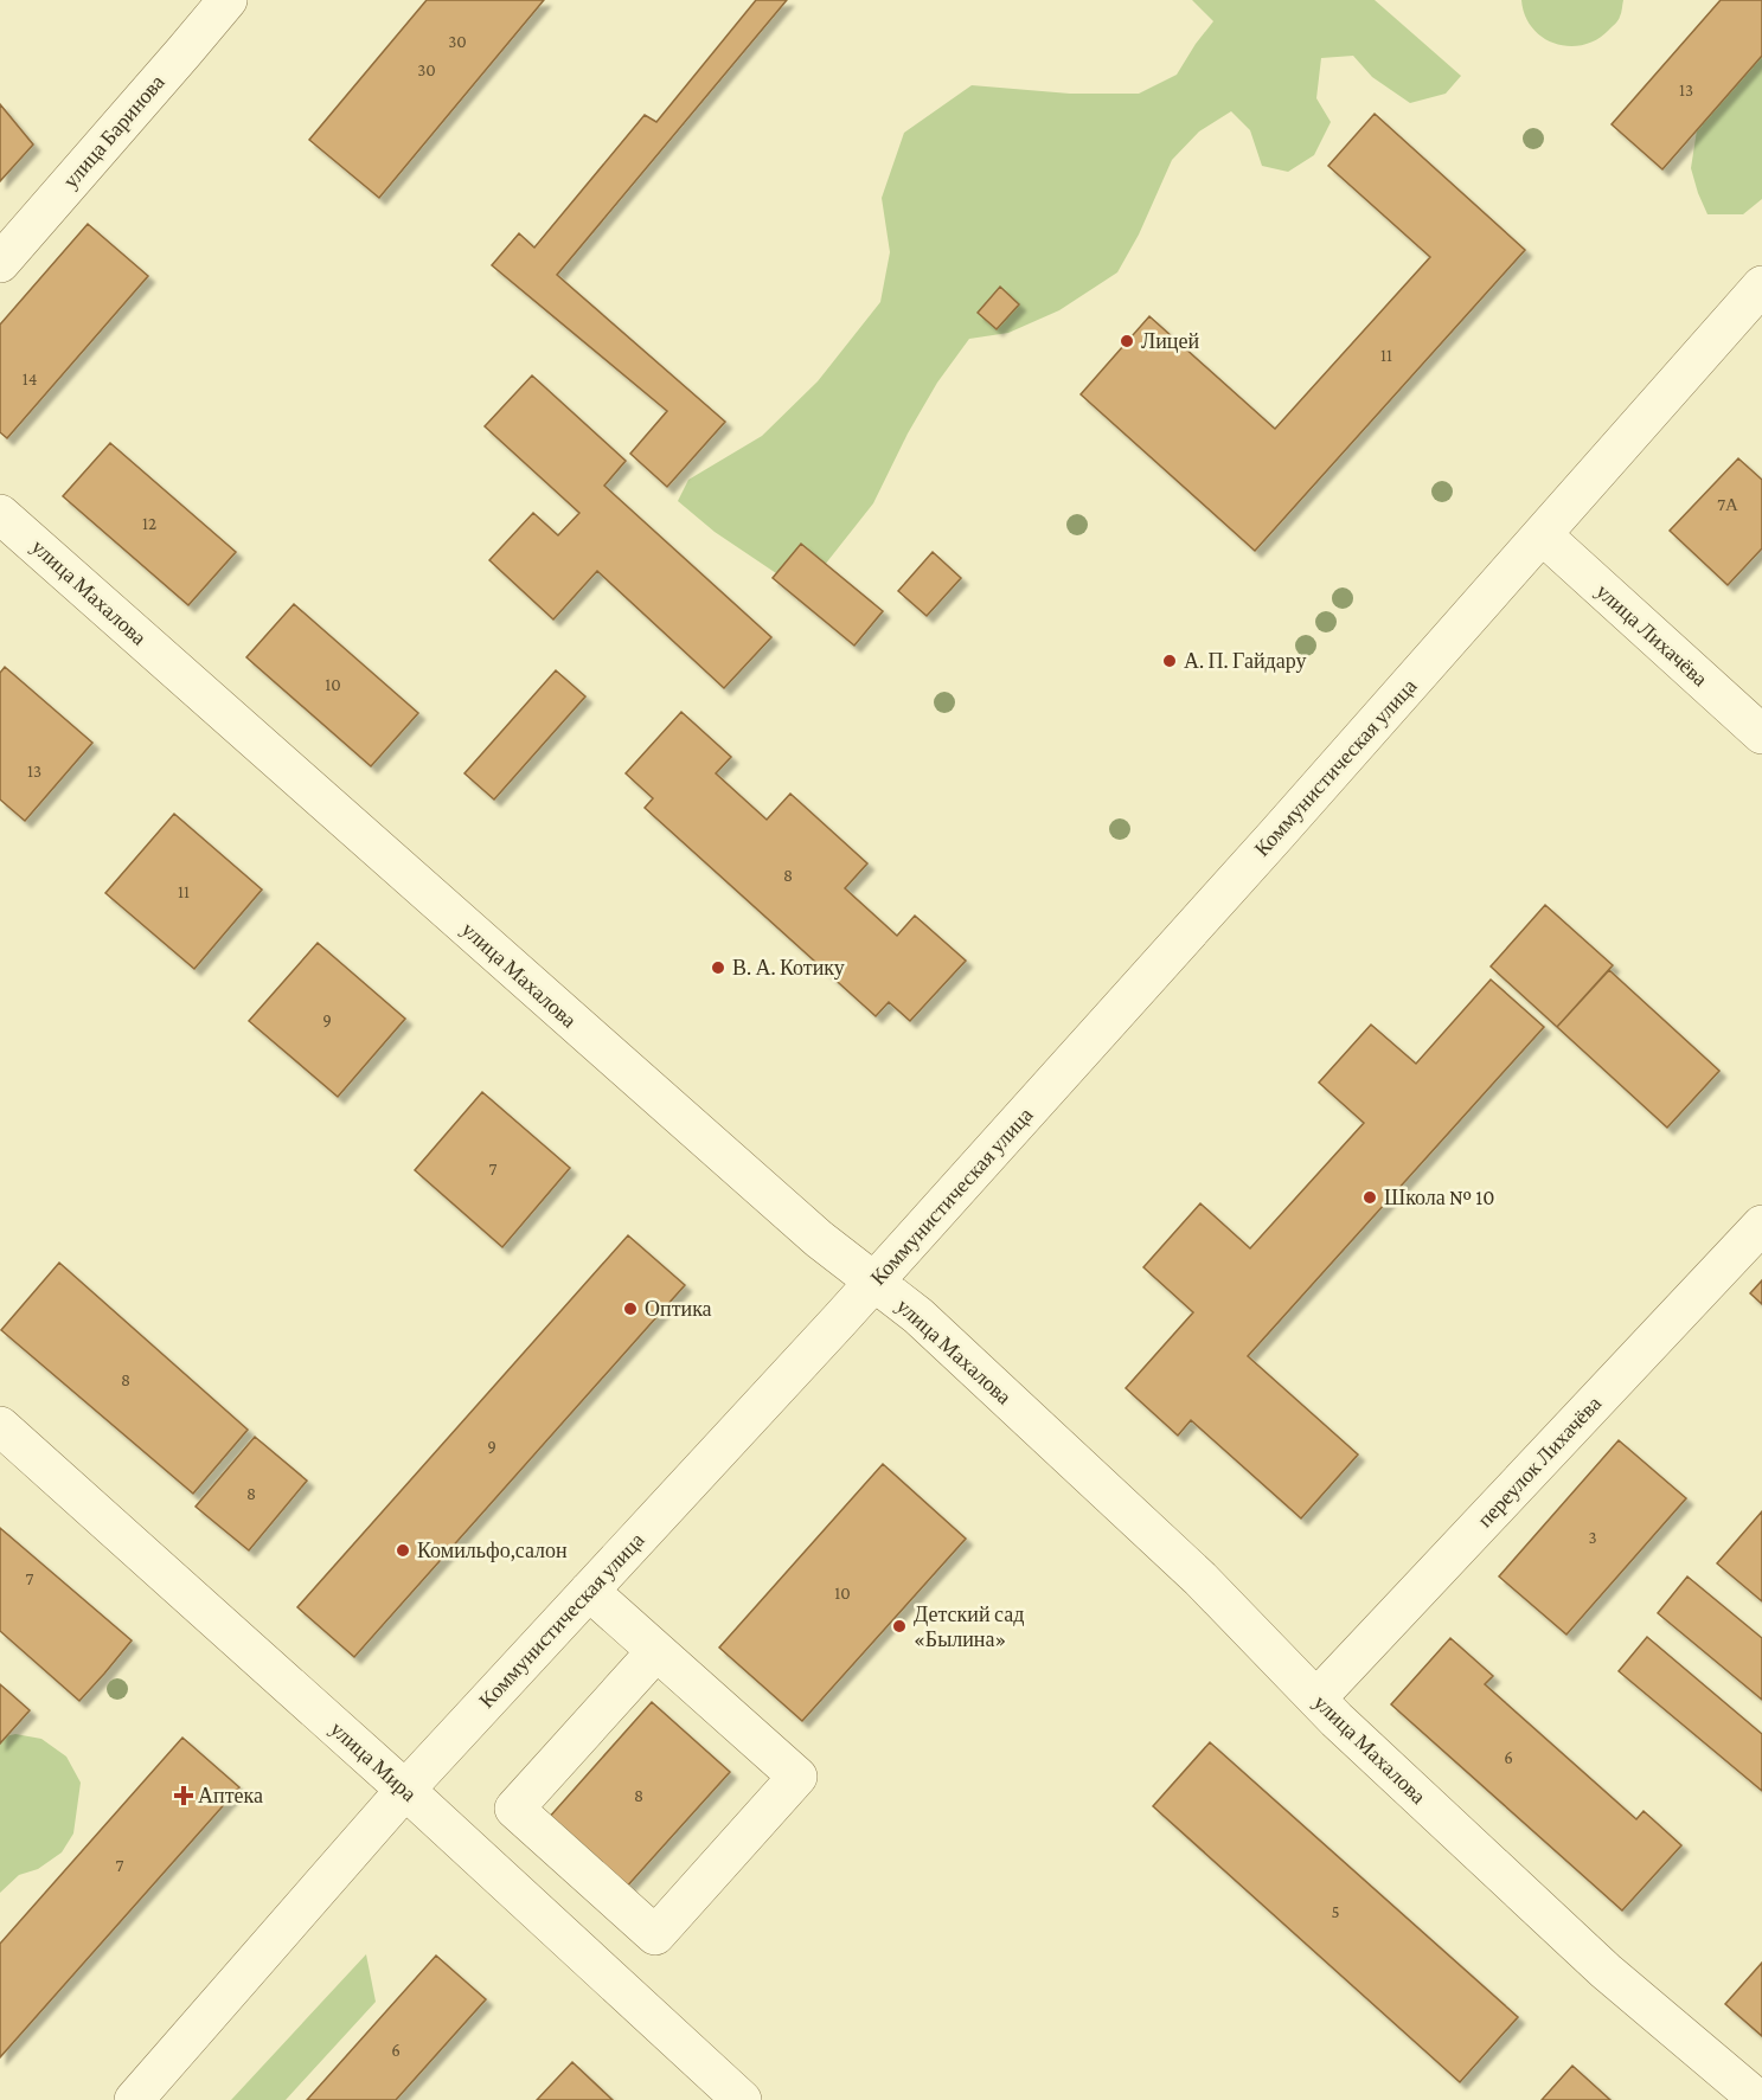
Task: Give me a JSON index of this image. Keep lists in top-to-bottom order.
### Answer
{
  "streets": {
    "street": [
      "улица Баринова",
      "улица Махалова",
      "улица Лихачёва",
      "Коммунистическая улица",
      "переулок Лихачёва",
      "улица Мира"
    ]
  },
  "crossings": [
    ["улица Махалова", "Коммунистическая улица"],
    ["улица Махалова", "переулок Лихачёва"],
    ["улица Лихачёва", "Коммунистическая улица"],
    ["Коммунистическая улица", "улица Мира"]
  ],
  "places": {
    "other": [
      "Лицей",
      "А. П. Гайдару",
      "В. А. Котику",
      "Школа № 10",
      "Оптика",
      "Комильфо,салон",
      "Детский сад «Былина»"
    ],
    "health": ["Аптека"]
  },
  "house_numbers": [
    "30",
    "30",
    "13",
    "11",
    "14",
    "7А",
    "12",
    "10",
    "13",
    "8",
    "11",
    "9",
    "7",
    "8",
    "9",
    "8",
    "3",
    "7",
    "10",
    "6",
    "8",
    "7",
    "5",
    "6"
  ]
}
